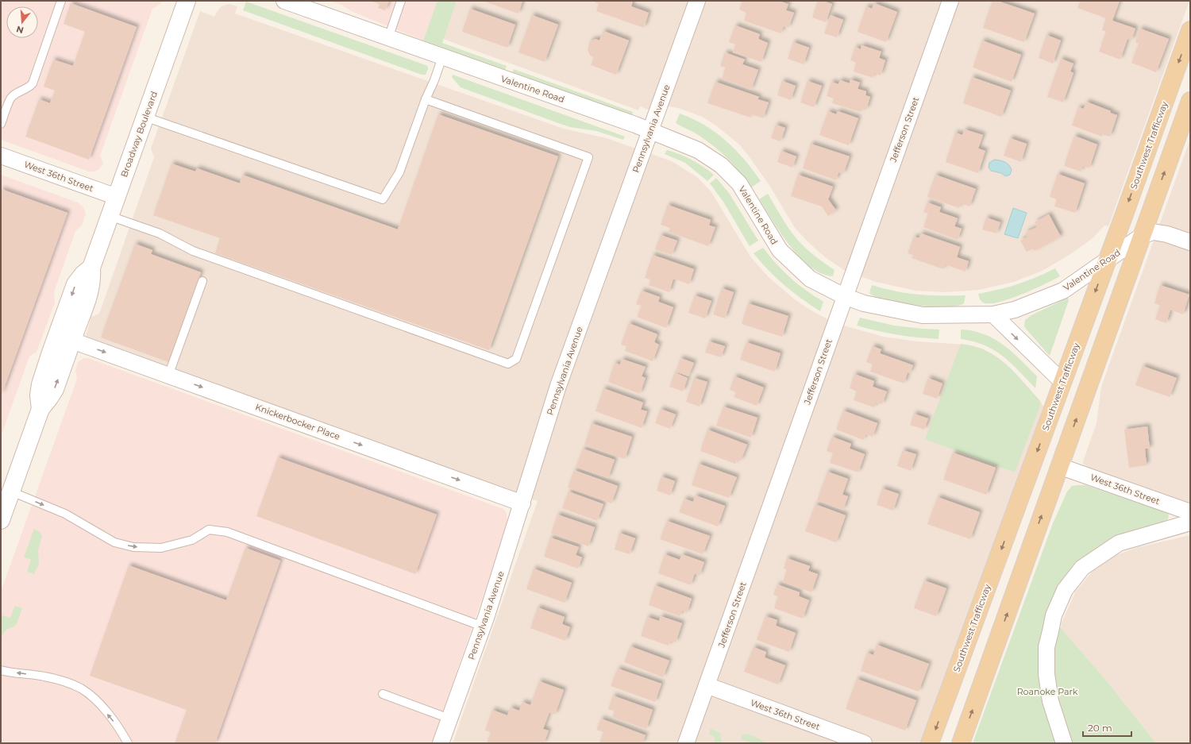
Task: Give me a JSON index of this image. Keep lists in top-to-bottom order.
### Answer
{
  "streets": {
    "main road": ["Broadway Boulevard", "Southwest Trafficway"],
    "street": [
      "Valentine Road",
      "Pennsylvania Avenue",
      "Jefferson Street",
      "West 36th Street",
      "Knickerbocker Place"
    ]
  },
  "crossings": [
    ["Valentine Road", "Pennsylvania Avenue"],
    ["Valentine Road", "Jefferson Street"],
    ["Valentine Road", "Southwest Trafficway"],
    ["Pennsylvania Avenue", "Knickerbocker Place"],
    ["Jefferson Street", "West 36th Street"],
    ["Broadway Boulevard", "West 36th Street"],
    ["Broadway Boulevard", "Knickerbocker Place"]
  ],
  "one_way": ["Knickerbocker Place"],
  "parks": ["Roanoke Park"],
  "scale_bar": "20 m",
  "north": "bottom"
}
